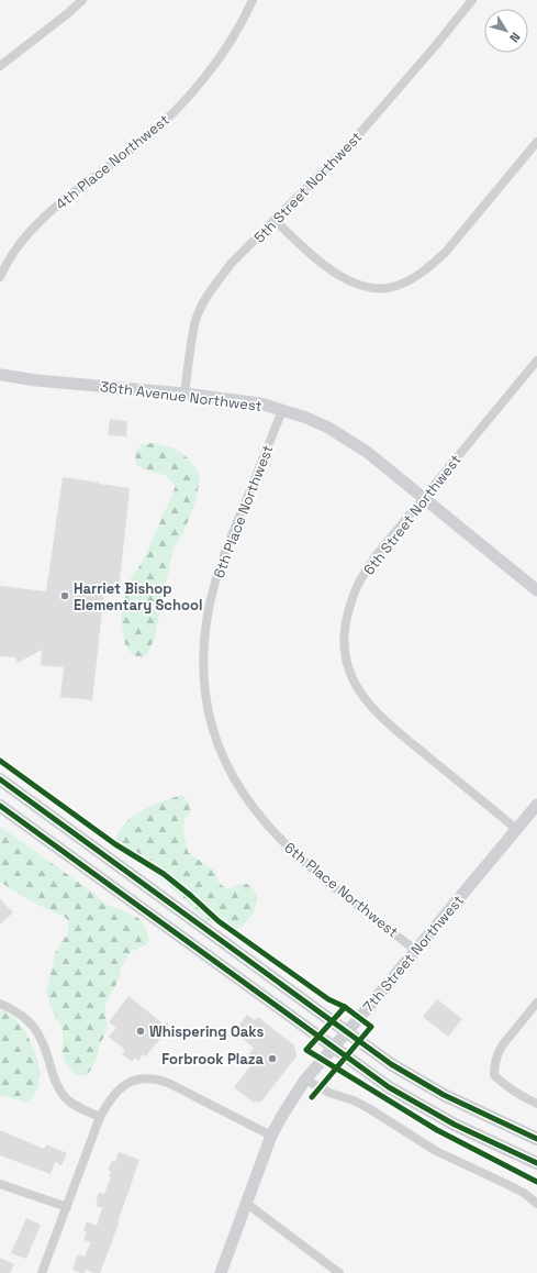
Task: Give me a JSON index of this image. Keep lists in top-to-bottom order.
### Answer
{
  "streets": {
    "street": [
      "4th Place Northwest",
      "5th Street Northwest",
      "36th Avenue Northwest",
      "6th Place Northwest",
      "6th Street Northwest",
      "7th Street Northwest"
    ]
  },
  "crossings": [
    ["5th Street Northwest", "36th Avenue Northwest"],
    ["36th Avenue Northwest", "6th Place Northwest"],
    ["36th Avenue Northwest", "6th Street Northwest"],
    ["6th Place Northwest", "7th Street Northwest"],
    ["6th Street Northwest", "7th Street Northwest"]
  ],
  "places": ["Harriet Bishop Elementary School", "Whispering Oaks", "Forbrook Plaza"],
  "north": "bottom right"
}
